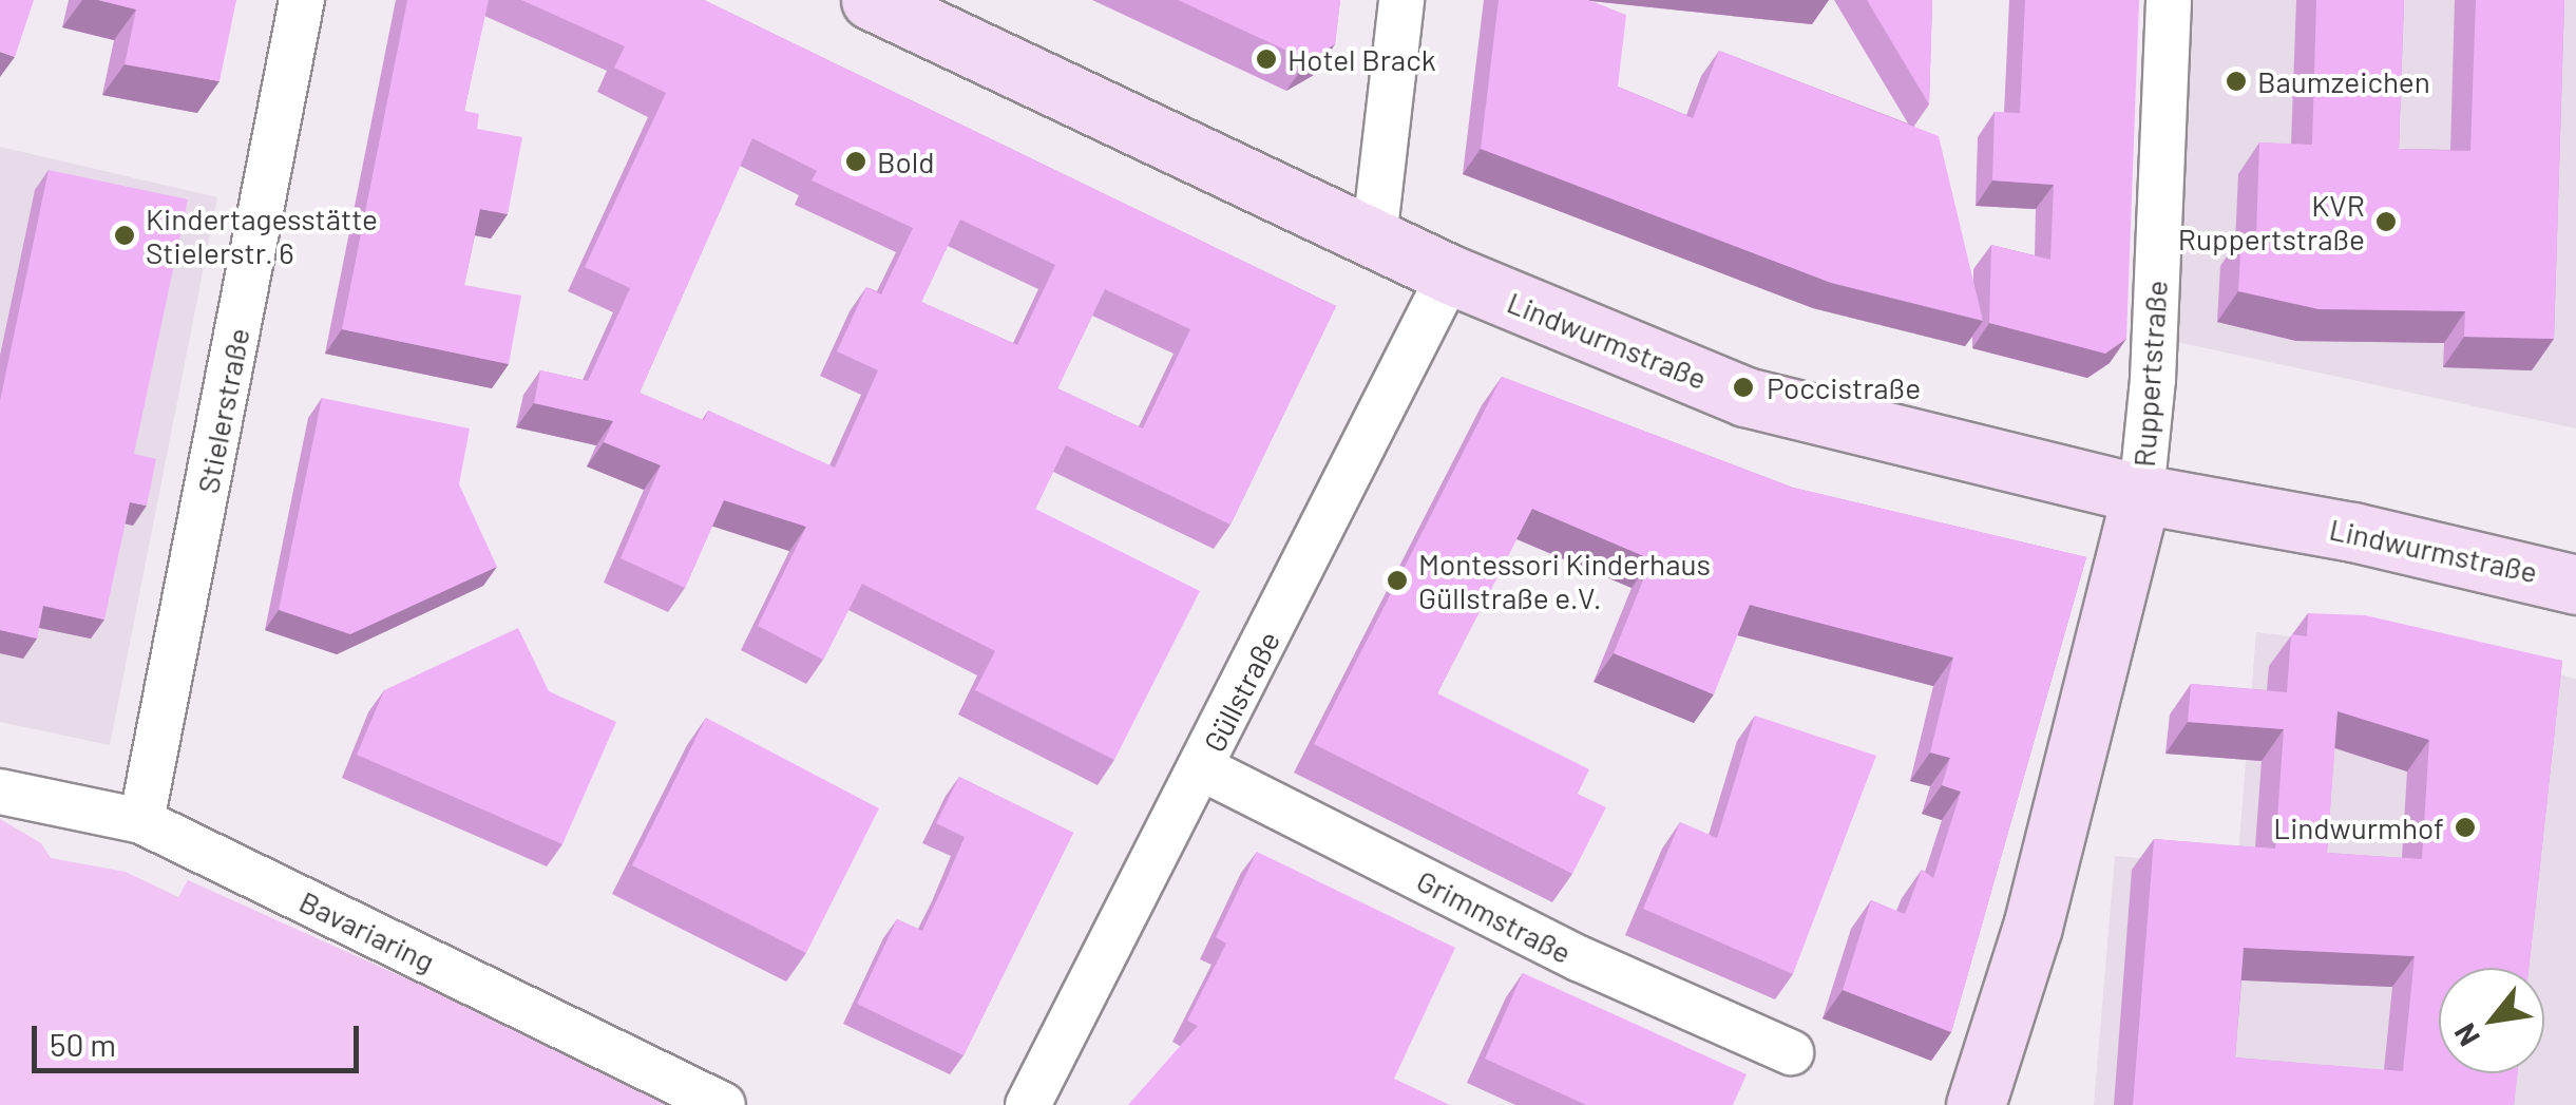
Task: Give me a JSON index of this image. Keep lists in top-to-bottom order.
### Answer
{
  "streets": {
    "main road": ["Lindwurmstraße"],
    "street": [
      "Ruppertstraße",
      "Stielerstraße",
      "Güllstraße",
      "Grimmstraße",
      "Bavariaring"
    ]
  },
  "crossings": [
    ["Lindwurmstraße", "Ruppertstraße"],
    ["Lindwurmstraße", "Güllstraße"],
    ["Stielerstraße", "Bavariaring"],
    ["Güllstraße", "Grimmstraße"]
  ],
  "places": [
    "Hotel Brack",
    "Baumzeichen",
    "Bold",
    "KVR Ruppertstraße",
    "Kindertagesstätte Stielerstr. 6",
    "Poccistraße",
    "Montessori Kinderhaus Güllstraße e.V.",
    "Lindwurmhof"
  ],
  "scale_bar": "50 m",
  "north": "bottom left"
}
